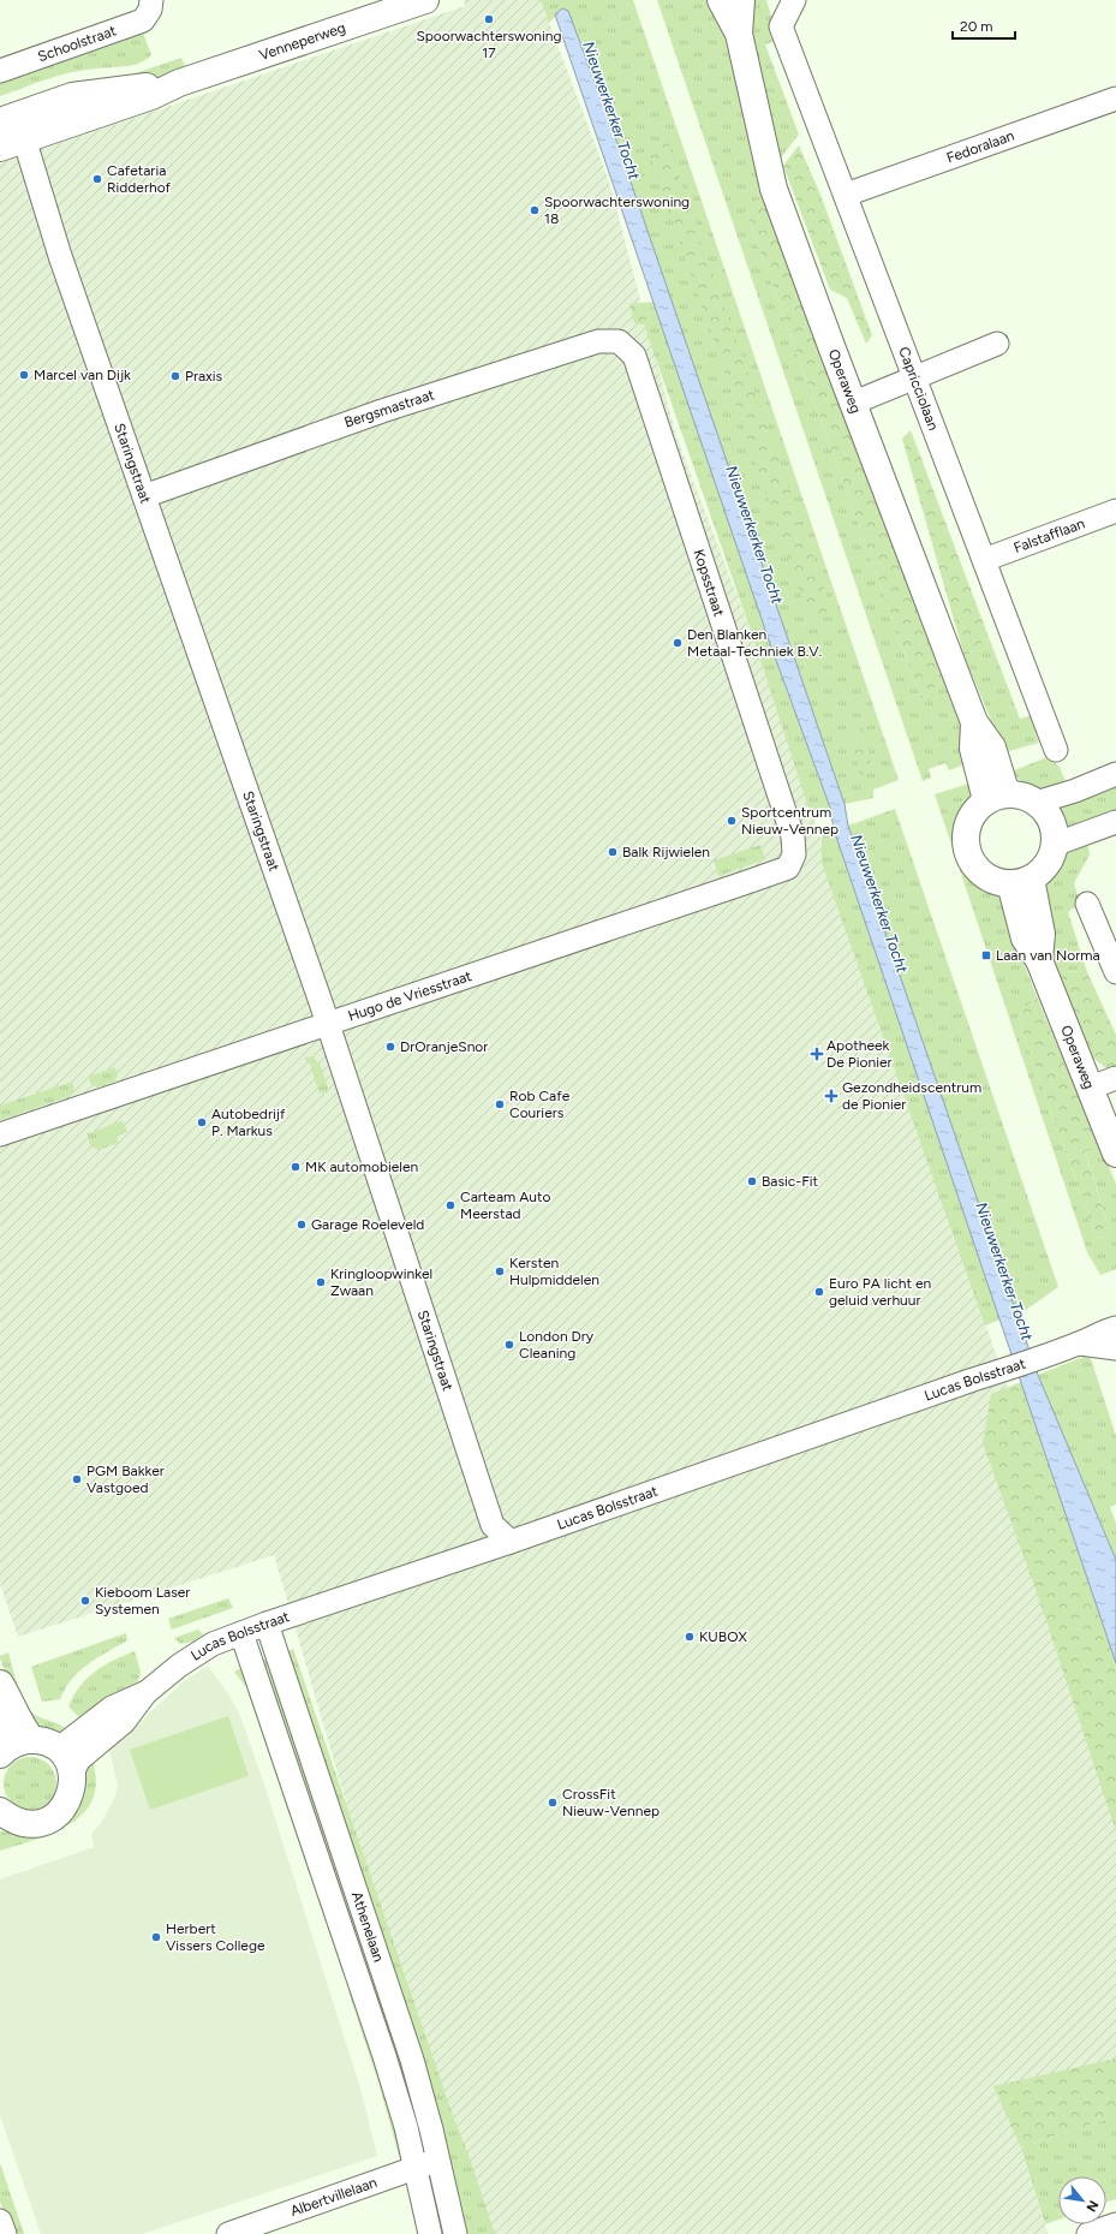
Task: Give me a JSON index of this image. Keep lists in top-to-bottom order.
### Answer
{
  "streets": {
    "main road": ["Venneperweg", "Operaweg"],
    "street": [
      "Schoolstraat",
      "Fedoralaan",
      "Capricciolaan",
      "Bergsmastraat",
      "Staringstraat",
      "Falstafflaan",
      "Kopsstraat",
      "Hugo de Vriesstraat",
      "Lucas Bolsstraat",
      "Athenelaan",
      "Albertvillelaan"
    ]
  },
  "crossings": [
    ["Venneperweg", "Staringstraat"],
    ["Fedoralaan", "Capricciolaan"],
    ["Capricciolaan", "Falstafflaan"],
    ["Bergsmastraat", "Staringstraat"],
    ["Bergsmastraat", "Kopsstraat"],
    ["Staringstraat", "Hugo de Vriesstraat"],
    ["Staringstraat", "Lucas Bolsstraat"],
    ["Kopsstraat", "Hugo de Vriesstraat"],
    ["Lucas Bolsstraat", "Athenelaan"],
    ["Athenelaan", "Albertvillelaan"]
  ],
  "water": ["Nieuwerkerker Tocht"],
  "places": {
    "other": [
      "Spoorwachterswoning 17",
      "Cafetaria Ridderhof",
      "Spoorwachterswoning 18",
      "Marcel van Dijk",
      "Praxis",
      "Den Blanken Metaal-Techniek B.V.",
      "Sportcentrum Nieuw-Vennep",
      "Balk Rijwielen",
      "DrOranjeSnor",
      "Rob Cafe Couriers",
      "Autobedrijf P. Markus",
      "MK automobielen",
      "Basic-Fit",
      "Carteam Auto Meerstad",
      "Garage Roeleveld",
      "Kersten Hulpmiddelen",
      "Kringloopwinkel Zwaan",
      "Euro PA licht en geluid verhuur",
      "London Dry Cleaning",
      "PGM Bakker Vastgoed",
      "Kieboom Laser Systemen",
      "KUBOX",
      "CrossFit Nieuw-Vennep",
      "Herbert Vissers College"
    ],
    "transit": ["Laan van Norma"],
    "health": ["Apotheek De Pionier", "Gezondheidscentrum de Pionier"]
  },
  "scale_bar": "20 m",
  "north": "bottom right"
}
